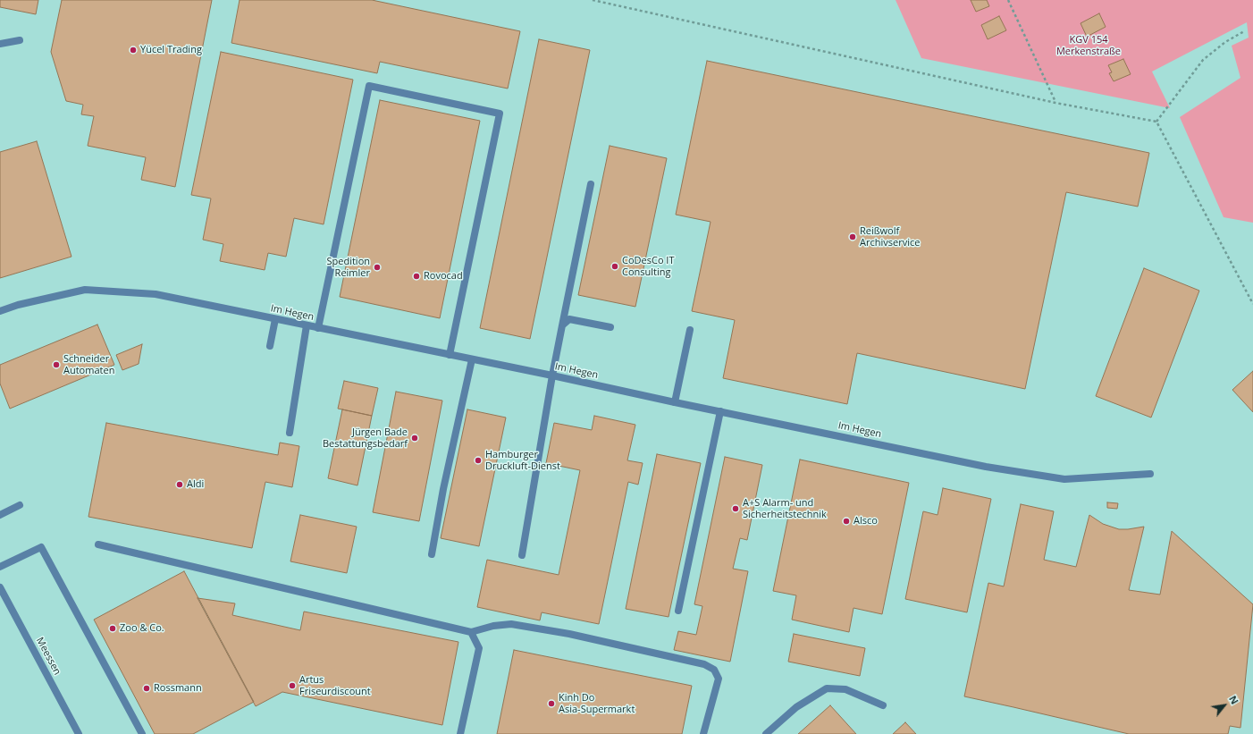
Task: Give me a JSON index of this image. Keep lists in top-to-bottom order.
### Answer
{
  "streets": {
    "street": ["Im Hegen", "Meessen"]
  },
  "parks": ["KGV 154 Merkenstraße"],
  "places": [
    "Yücel Trading",
    "Reißwolf Archivservice",
    "CoDesCo IT Consulting",
    "Spedition Reimler",
    "Rovocad",
    "Schneider Automaten",
    "Jürgen Bade Bestattungsbedarf",
    "Hamburger Druckluft-Dienst",
    "Aldi",
    "A+S Alarm- und Sicherheitstechnik",
    "Alsco",
    "Zoo & Co.",
    "Artus Friseurdiscount",
    "Rossmann",
    "Kinh Do Asia-Supermarkt"
  ],
  "north": "top right"
}
